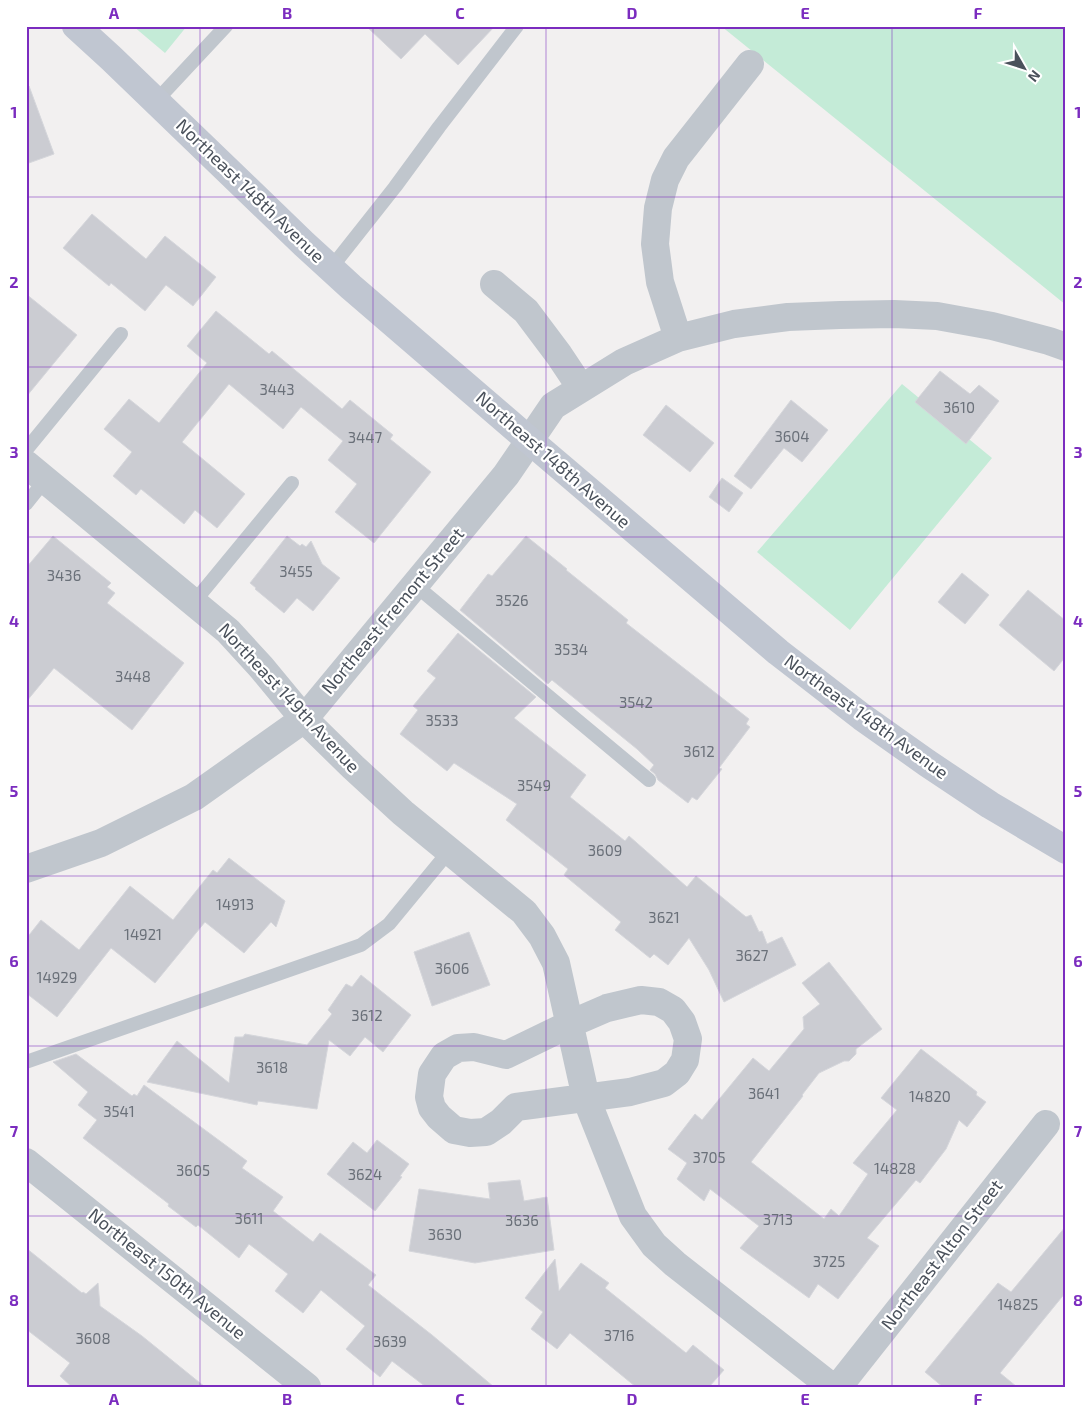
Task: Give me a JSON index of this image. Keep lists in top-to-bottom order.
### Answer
{
  "streets": {
    "main road": ["Northeast 148th Avenue"],
    "street": [
      "Northeast Fremont Street",
      "Northeast 149th Avenue",
      "Northeast Alton Street",
      "Northeast 150th Avenue"
    ]
  },
  "crossings": [
    ["Northeast 148th Avenue", "Northeast Fremont Street"],
    ["Northeast Fremont Street", "Northeast 149th Avenue"]
  ],
  "house_numbers": [
    "3443",
    "3610",
    "3604",
    "3447",
    "3455",
    "3436",
    "3526",
    "3534",
    "3448",
    "3542",
    "3533",
    "3612",
    "3549",
    "3609",
    "14913",
    "3621",
    "14921",
    "3627",
    "3606",
    "14929",
    "3612",
    "3618",
    "3641",
    "14820",
    "3541",
    "3705",
    "14828",
    "3605",
    "3624",
    "3611",
    "3713",
    "3636",
    "3630",
    "3725",
    "14825",
    "3716",
    "3608",
    "3639"
  ],
  "north": "bottom right",
  "grid": {
    "columns": [
      "A",
      "B",
      "C",
      "D",
      "E",
      "F"
    ],
    "rows": [
      "1",
      "2",
      "3",
      "4",
      "5",
      "6",
      "7",
      "8"
    ]
  }
}
